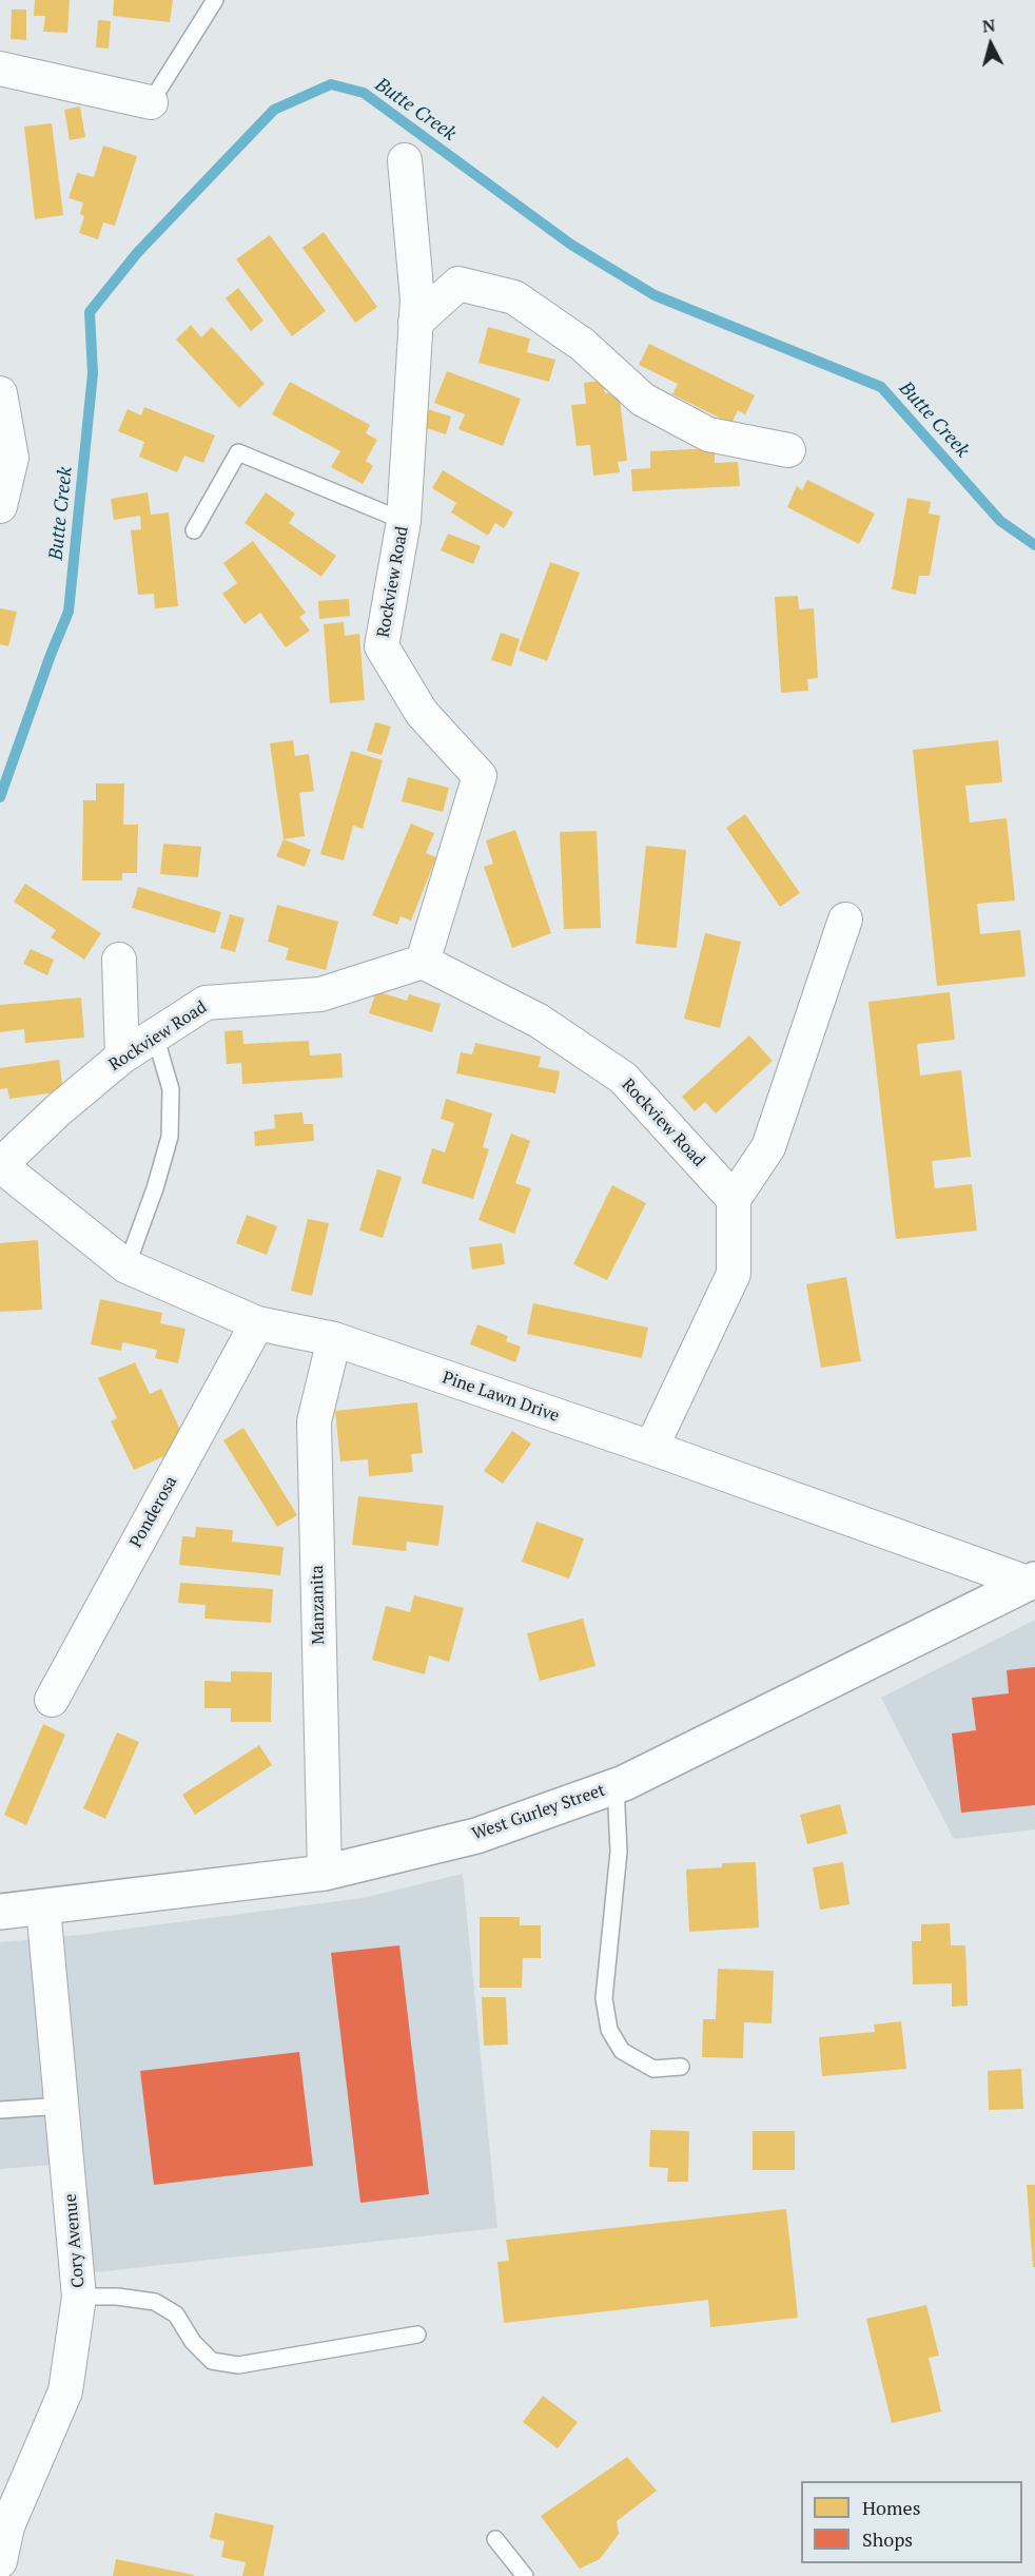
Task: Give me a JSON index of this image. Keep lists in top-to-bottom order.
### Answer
{
  "streets": {
    "main road": ["West Gurley Street"],
    "street": [
      "Rockview Road",
      "Pine Lawn Drive",
      "Ponderosa",
      "Manzanita",
      "Cory Avenue"
    ]
  },
  "crossings": [
    ["Rockview Road", "Pine Lawn Drive"],
    ["Pine Lawn Drive", "Ponderosa"],
    ["Pine Lawn Drive", "Manzanita"],
    ["Pine Lawn Drive", "West Gurley Street"],
    ["Manzanita", "West Gurley Street"],
    ["West Gurley Street", "Cory Avenue"]
  ],
  "water": ["Butte Creek"],
  "legend": ["Homes", "Shops"],
  "north": "top"
}
